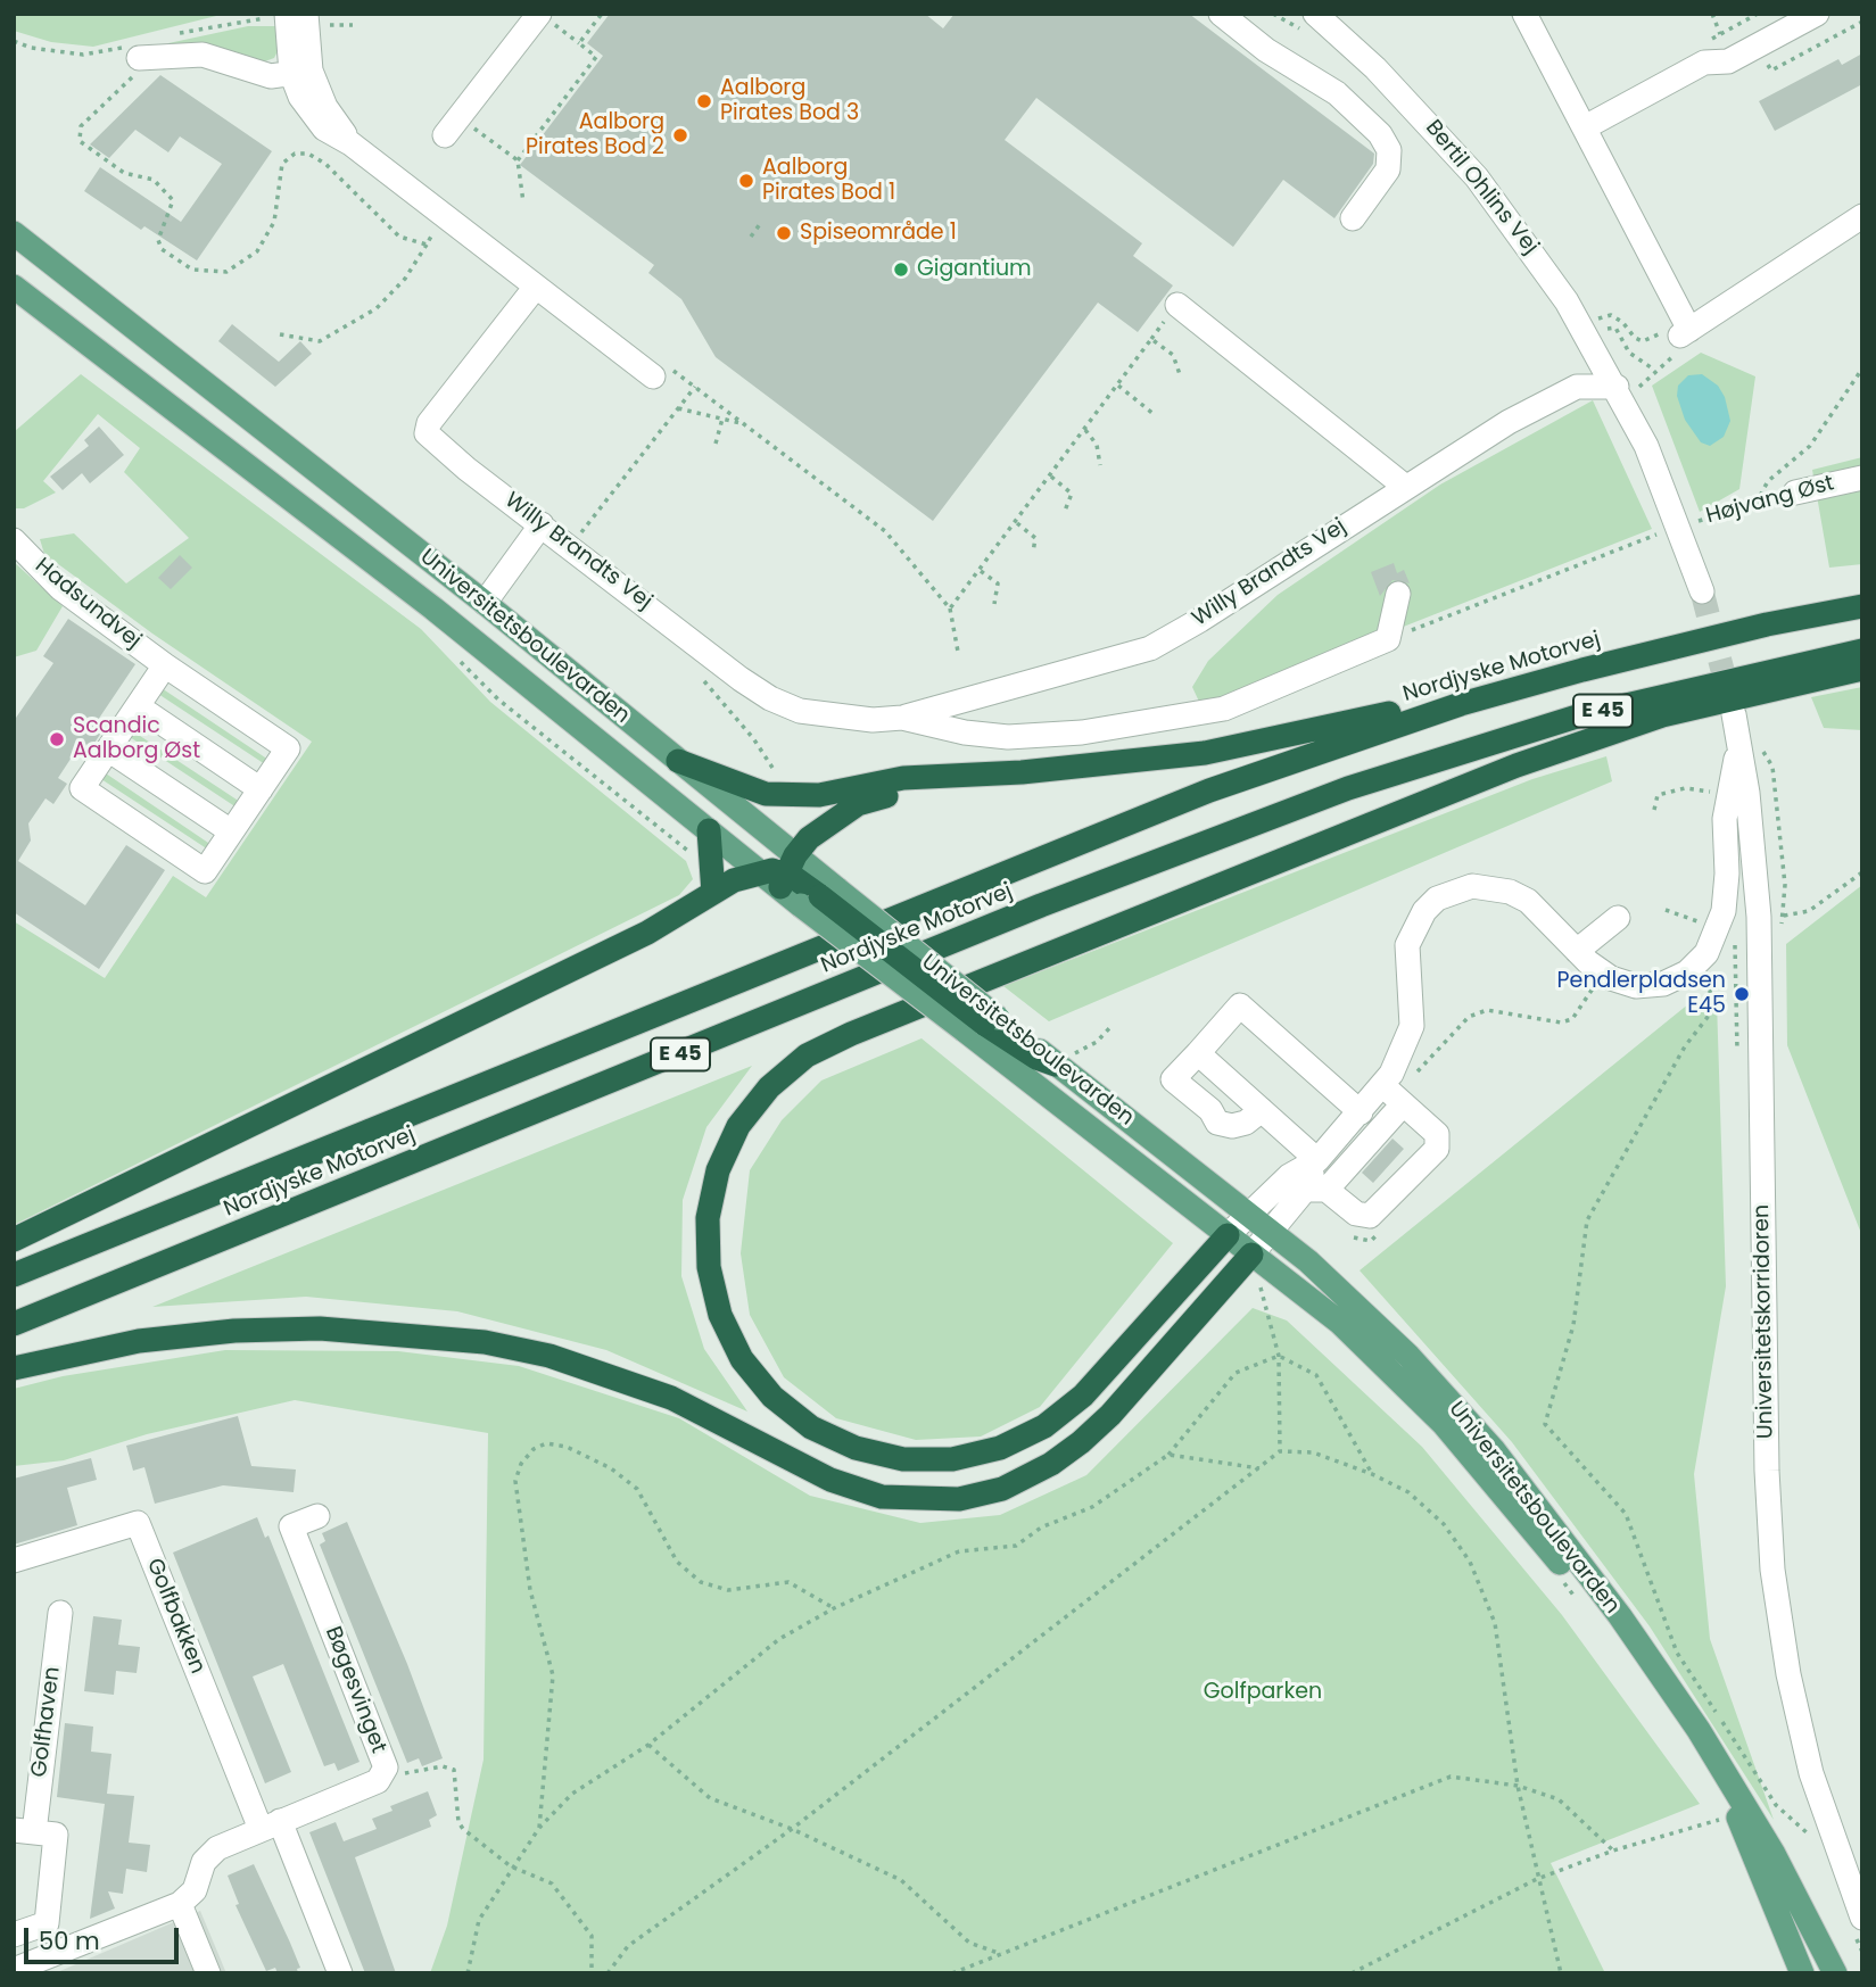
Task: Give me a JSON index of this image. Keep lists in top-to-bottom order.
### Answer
{
  "streets": {
    "highway": ["Nordjyske Motorvej", "E 45"],
    "main road": ["Universitetsboulevarden"],
    "street": [
      "Bertil Ohlins Vej",
      "Højvang Øst",
      "Willy Brandts Vej",
      "Hadsundvej",
      "Universitetskorridoren",
      "Golfbakken",
      "Bøgesvinget",
      "Golfhaven"
    ]
  },
  "crossings": [
    ["Bertil Ohlins Vej", "Willy Brandts Vej"],
    ["Højvang Øst", "Willy Brandts Vej"],
    ["Golfbakken", "Bøgesvinget"]
  ],
  "parks": ["Golfparken"],
  "places": [
    "Aalborg Pirates Bod 3",
    "Aalborg Pirates Bod 2",
    "Aalborg Pirates Bod 1",
    "Spiseområde 1",
    "Gigantium",
    "Scandic Aalborg Øst",
    "Pendlerpladsen E45"
  ],
  "scale_bar": "50 m"
}
